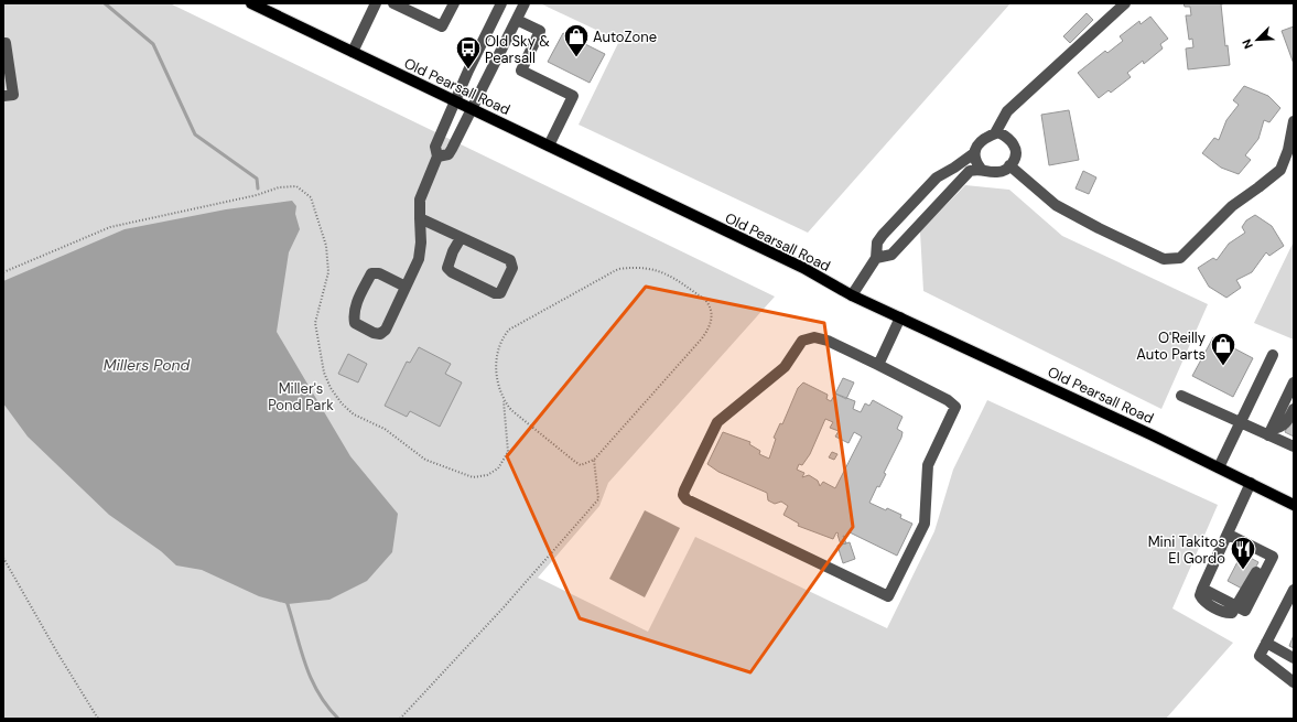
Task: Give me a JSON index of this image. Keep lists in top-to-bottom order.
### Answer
{
  "streets": {
    "main road": ["Old Pearsall Road"]
  },
  "water": ["Millers Pond"],
  "parks": ["Miller's Pond Park"],
  "places": {
    "shop": ["AutoZone", "O'Reilly Auto Parts"],
    "bus stop": ["Old Sky & Pearsall"],
    "restaurant": ["Mini Takitos El Gordo"]
  },
  "north": "bottom left"
}
